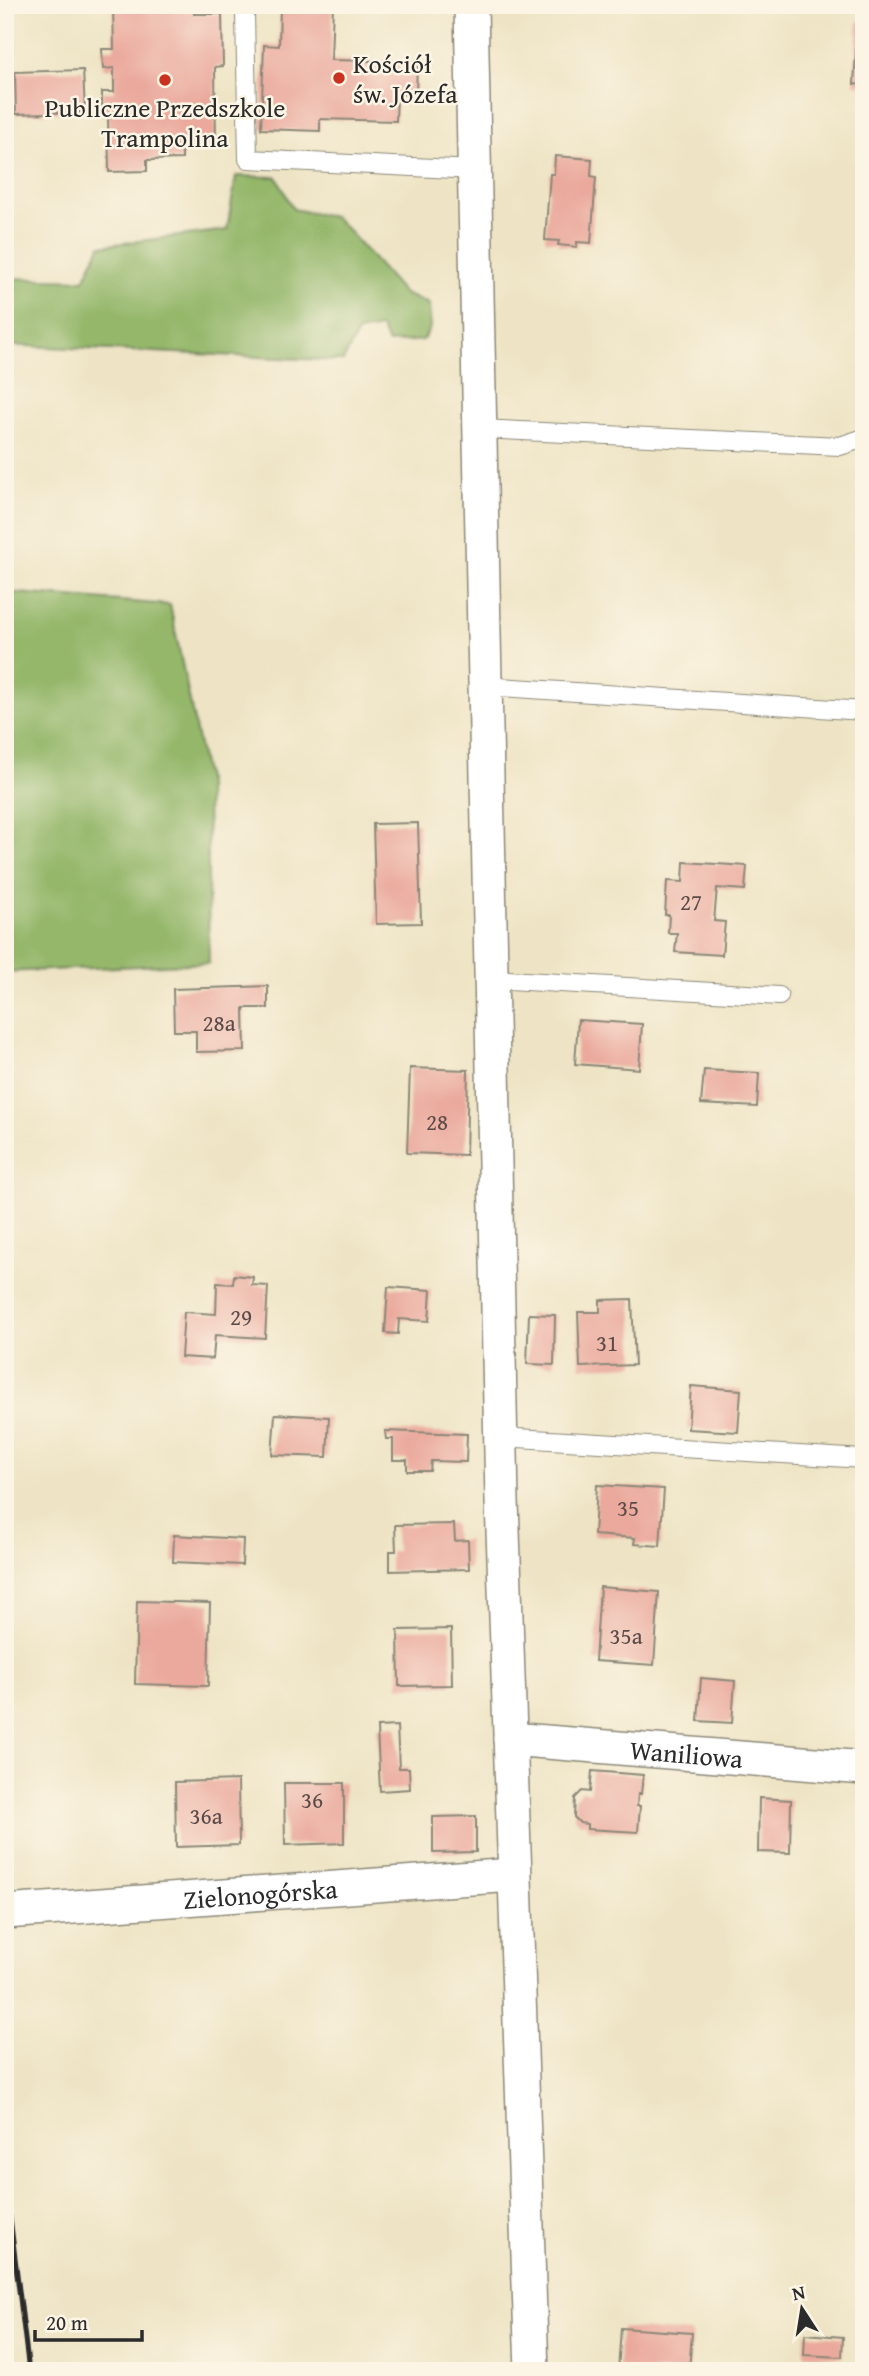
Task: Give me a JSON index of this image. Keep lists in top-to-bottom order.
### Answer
{
  "streets": {
    "street": ["Waniliowa", "Zielonogórska"]
  },
  "places": ["Kościół św. Józefa", "Publiczne Przedszkole Trampolina"],
  "house_numbers": [
    "27",
    "28a",
    "28",
    "29",
    "31",
    "35",
    "35a",
    "36",
    "36a"
  ],
  "scale_bar": "20 m",
  "north": "top"
}
